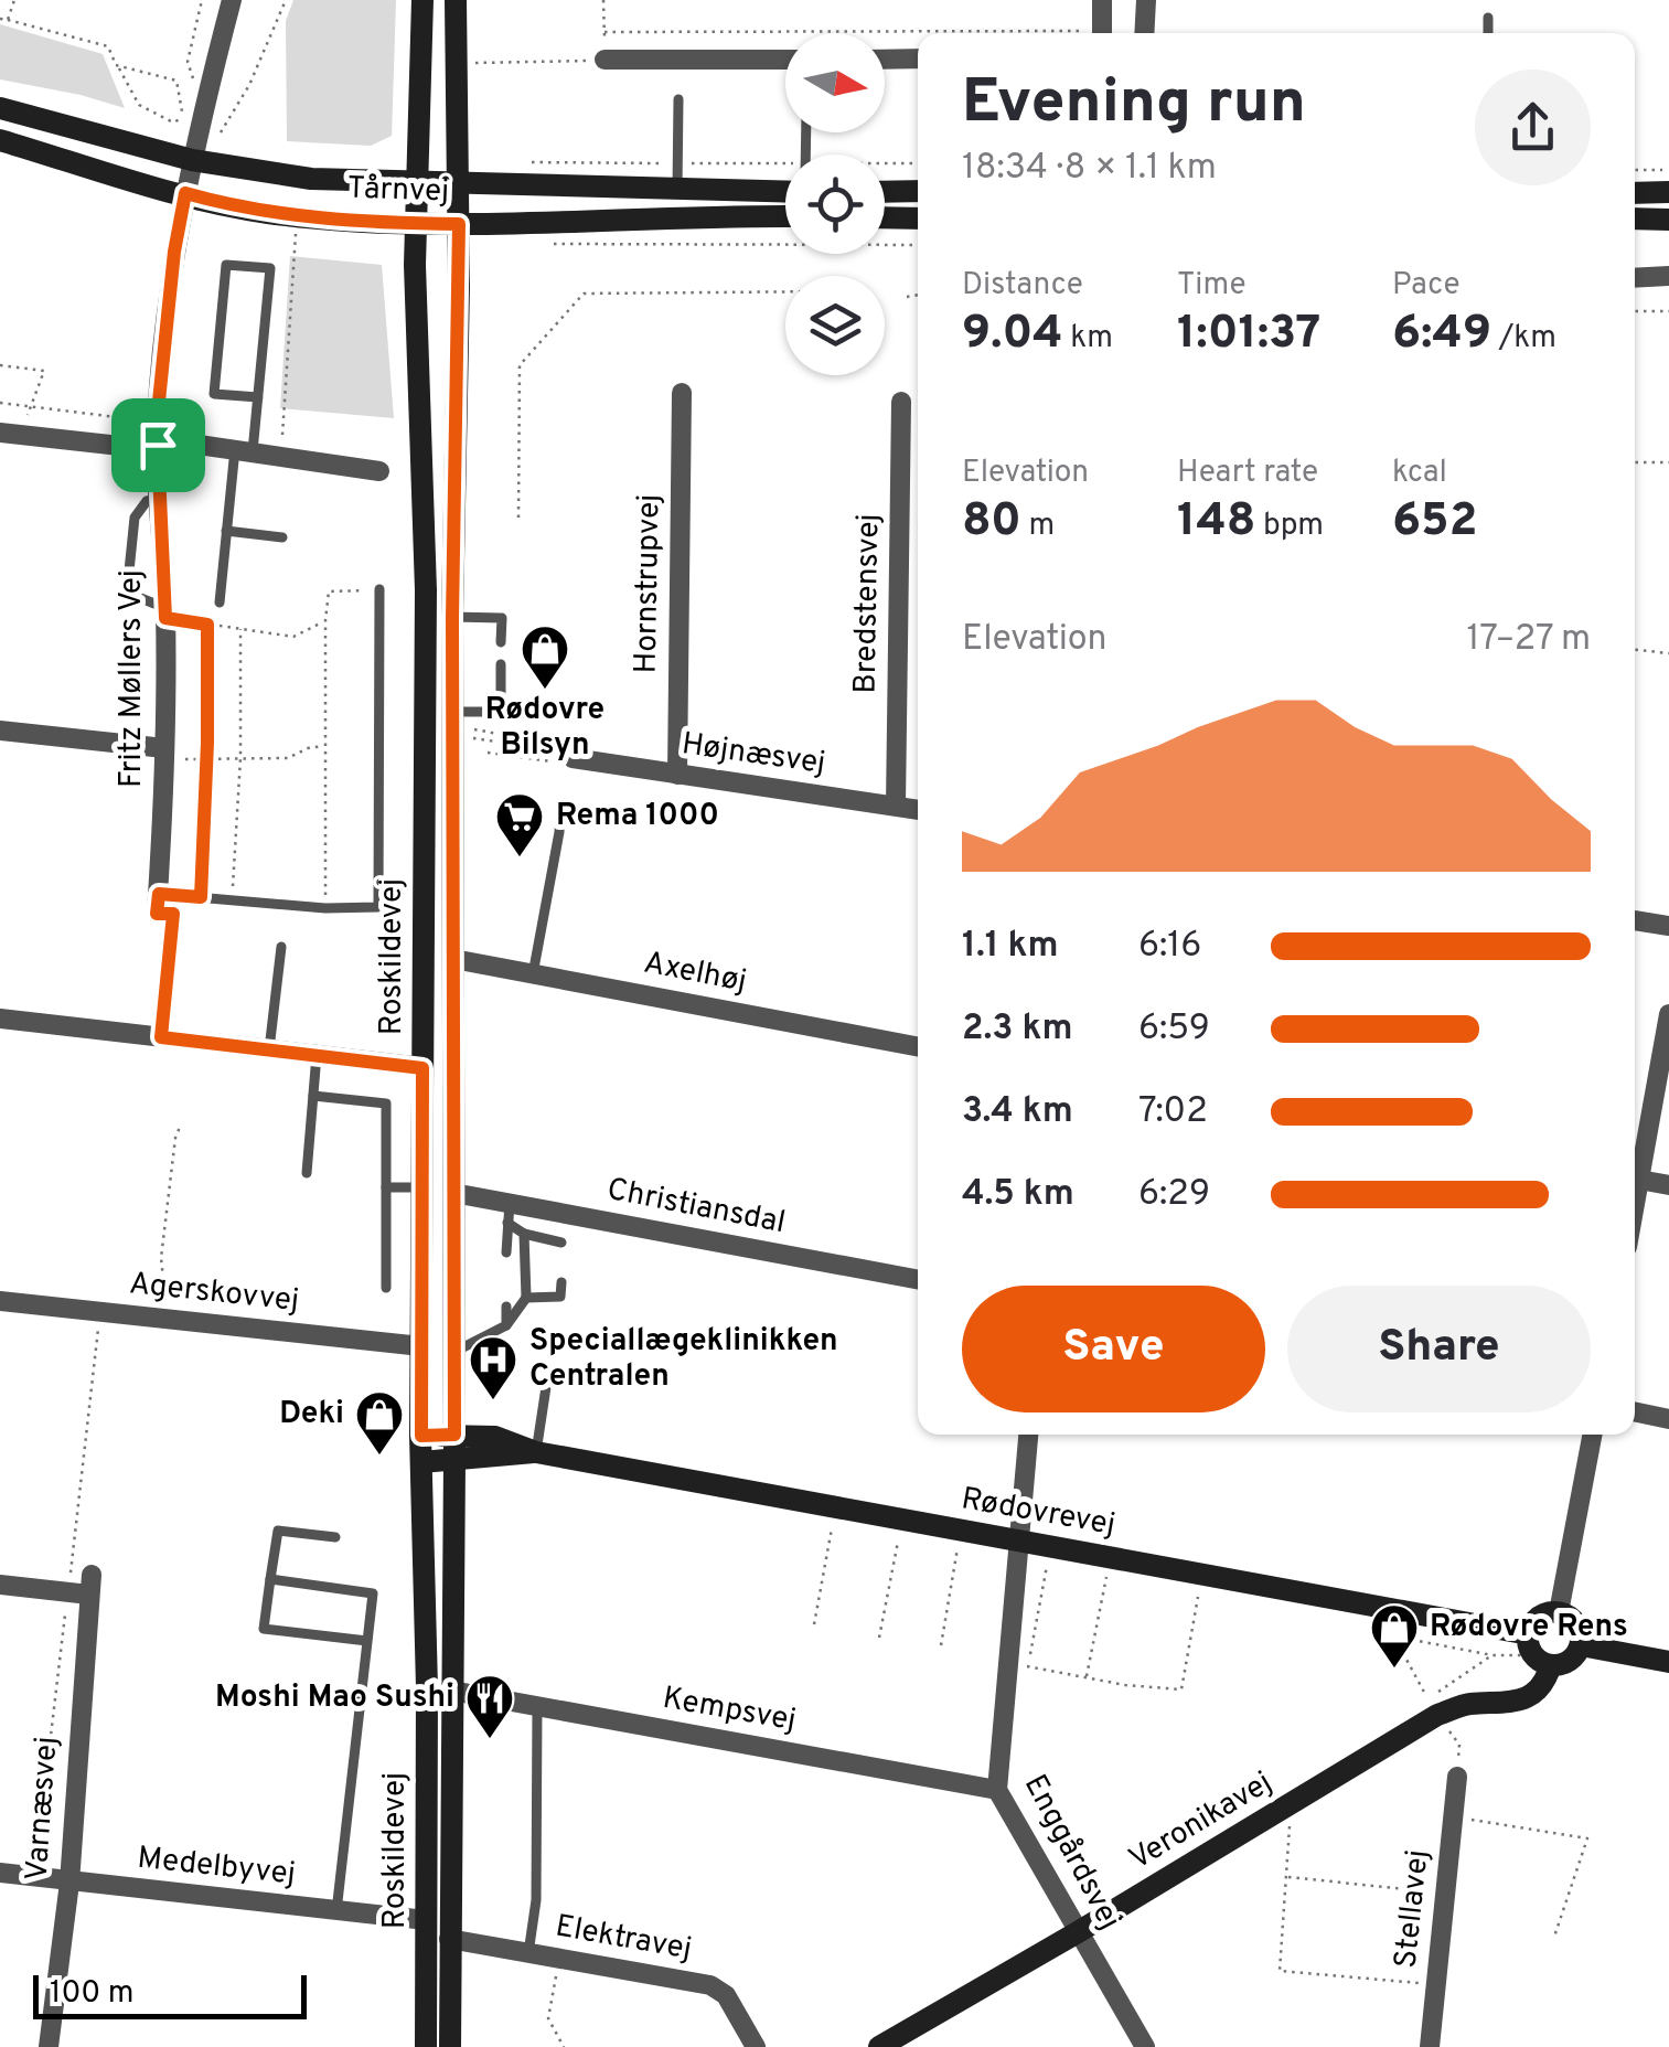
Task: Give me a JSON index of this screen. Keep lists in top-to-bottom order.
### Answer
{
  "streets": {
    "street": [
      "Tårnvej",
      "Hornstrupvej",
      "Bredstensvej",
      "Fritz Møllers Vej",
      "Højnæsvej",
      "Roskildevej",
      "Axelhøj",
      "Christiansdal",
      "Agerskovvej",
      "Rødovrevej",
      "Kempsvej",
      "Varnæsvej",
      "Veronikavej",
      "Enggårdsvej",
      "Medelbyvej",
      "Stellavej",
      "Elektravej"
    ]
  },
  "crossings": [
    ["Tårnvej", "Fritz Møllers Vej"],
    ["Tårnvej", "Roskildevej"],
    ["Hornstrupvej", "Højnæsvej"],
    ["Bredstensvej", "Højnæsvej"],
    ["Roskildevej", "Axelhøj"],
    ["Roskildevej", "Christiansdal"],
    ["Roskildevej", "Agerskovvej"],
    ["Roskildevej", "Rødovrevej"],
    ["Roskildevej", "Kempsvej"],
    ["Roskildevej", "Medelbyvej"],
    ["Roskildevej", "Elektravej"],
    ["Rødovrevej", "Veronikavej"],
    ["Rødovrevej", "Enggårdsvej"],
    ["Kempsvej", "Enggårdsvej"],
    ["Varnæsvej", "Medelbyvej"],
    ["Veronikavej", "Enggårdsvej"]
  ],
  "places": {
    "shop": ["Rødovre Bilsyn", "Deki", "Rødovre Rens"],
    "supermarket": ["Rema 1000"],
    "hospital": ["Speciallægeklinikken Centralen"],
    "restaurant": ["Moshi Mao Sushi"]
  },
  "scale_bar": "100 m",
  "north": "right",
  "page": {
    "heading": ["Evening run", "18:34 · 8 × 1.1 km"],
    "stats": [
      ["Distance", "9.04 km"],
      ["Time", "1:01:37"],
      ["Pace", "6:49 /km"],
      ["Elevation", "80 m"],
      ["Heart rate", "148 bpm"],
      ["kcal", "652"]
    ],
    "chart": ["Elevation", "17–27 m"],
    "list": [
      {
        "name": "1.1 km",
        "note": "6:16"
      },
      {
        "name": "2.3 km",
        "note": "6:59"
      },
      {
        "name": "3.4 km",
        "note": "7:02"
      },
      {
        "name": "4.5 km",
        "note": "6:29"
      }
    ],
    "buttons": ["Save", "Share"],
    "scale": "100 m"
  }
}
